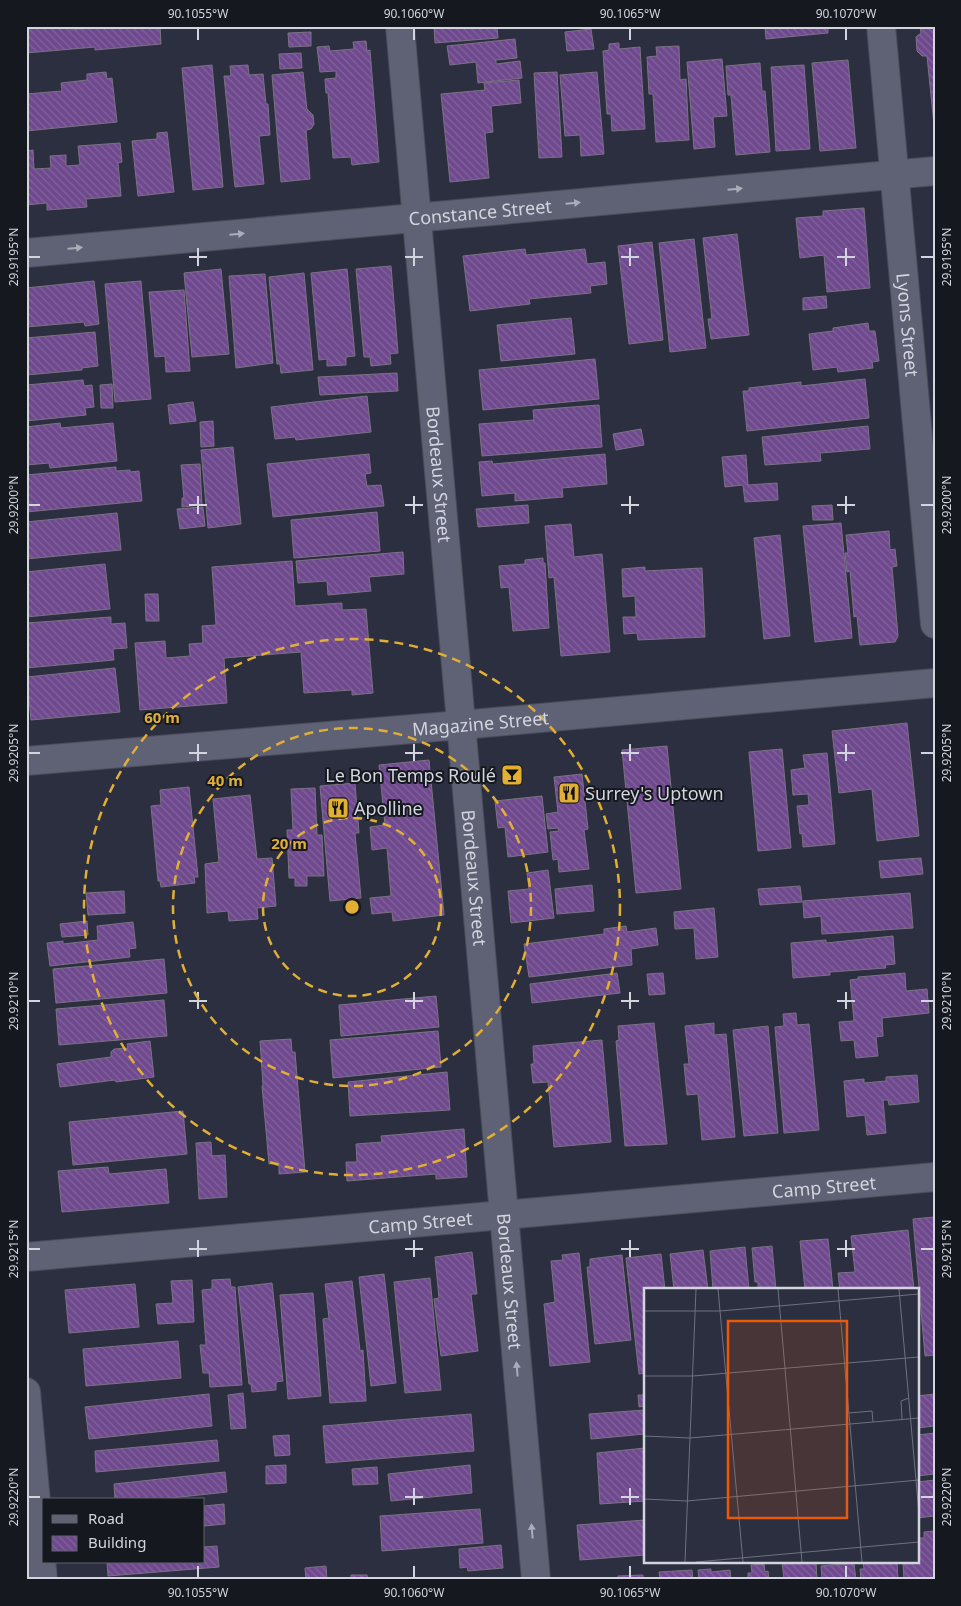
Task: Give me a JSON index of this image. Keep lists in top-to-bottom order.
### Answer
{
  "streets": {
    "street": [
      "Constance Street",
      "Lyons Street",
      "Bordeaux Street",
      "Magazine Street",
      "Camp Street"
    ]
  },
  "crossings": [
    ["Constance Street", "Lyons Street"],
    ["Constance Street", "Bordeaux Street"],
    ["Bordeaux Street", "Magazine Street"],
    ["Bordeaux Street", "Camp Street"]
  ],
  "one_way": ["Constance Street"],
  "places": {
    "bar": ["Le Bon Temps Roulé"],
    "restaurant": ["Surrey's Uptown", "Apolline"]
  },
  "legend": ["Road", "Building"],
  "coordinates": [
    "90.1055°W",
    "90.1060°W",
    "90.1065°W",
    "90.1070°W",
    "29.9195°N",
    "29.9200°N",
    "29.9205°N",
    "29.9210°N",
    "29.9215°N",
    "29.9220°N"
  ],
  "rings": ["60 m", "40 m", "20 m"]
}
